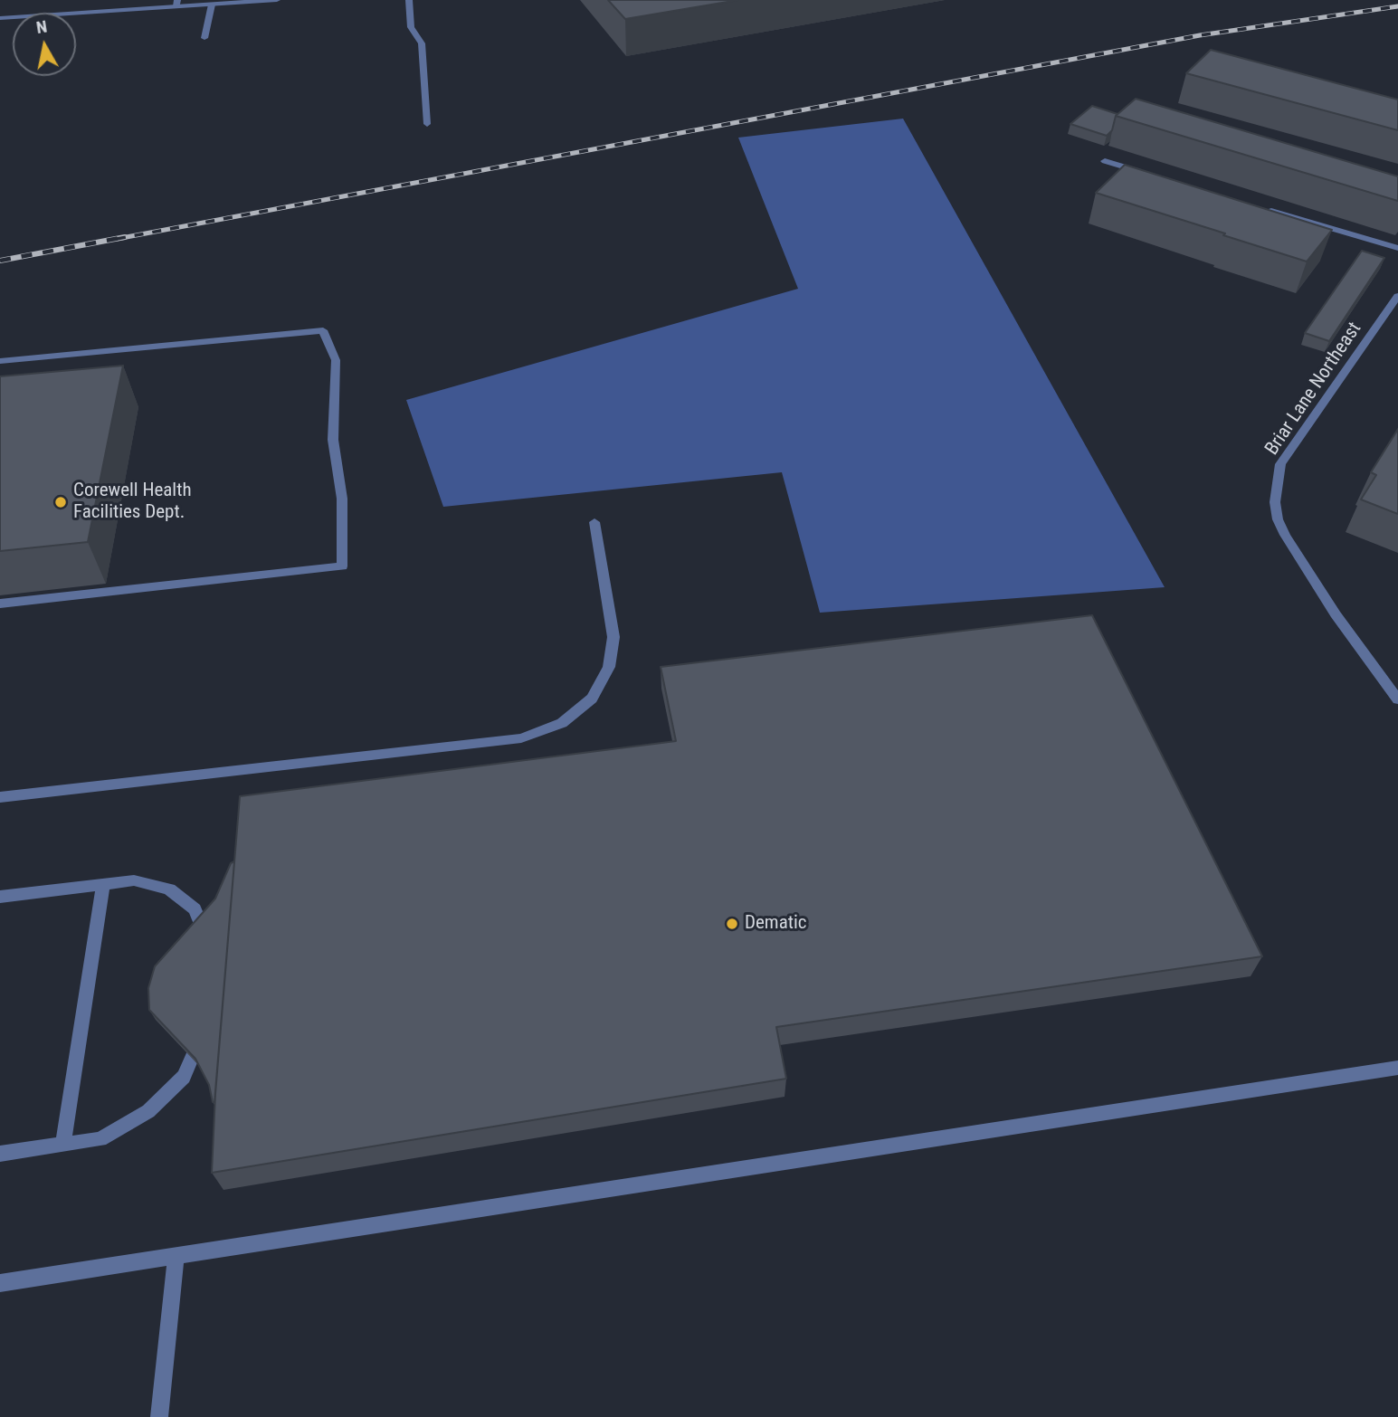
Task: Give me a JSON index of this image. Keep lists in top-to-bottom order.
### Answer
{
  "streets": {
    "street": ["Briar Lane Northeast"]
  },
  "places": ["Corewell Health Facilities Dept.", "Dematic"],
  "north": "top"
}
